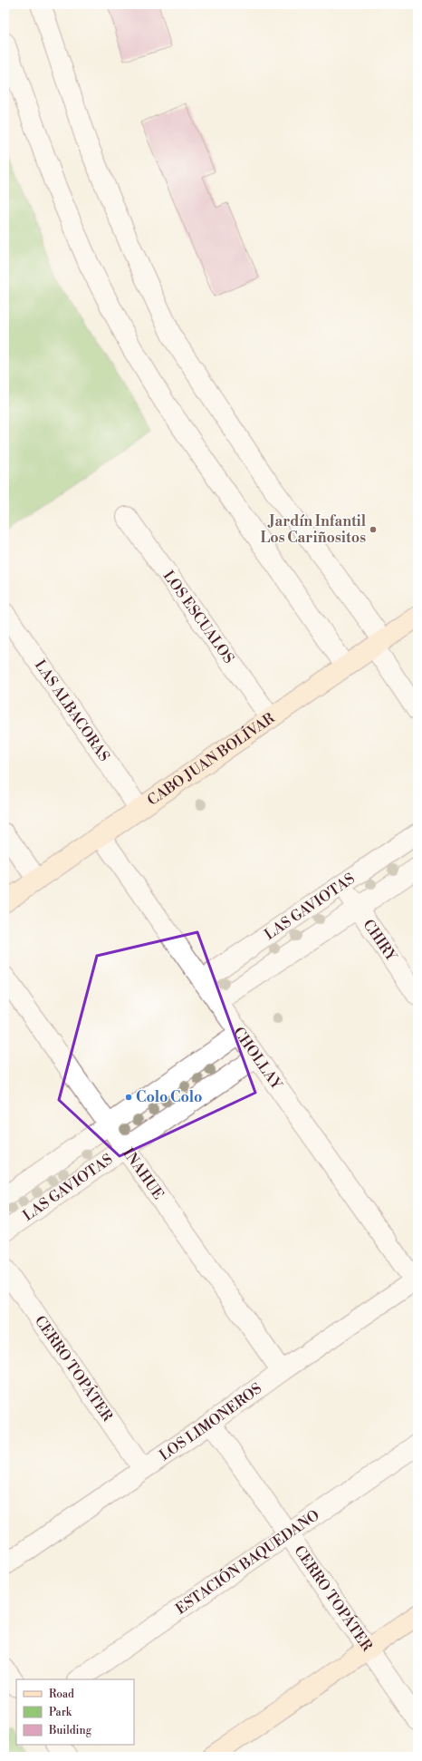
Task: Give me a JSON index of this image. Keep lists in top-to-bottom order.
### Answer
{
  "streets": {
    "street": [
      "LOS ESCUALOS",
      "LAS ALBACORAS",
      "CABO JUAN BOLÍVAR",
      "LAS GAVIOTAS",
      "CHIRY",
      "CHOLLAY",
      "INAHUE",
      "CERRO TOPÁTER",
      "LOS LIMONEROS",
      "ESTACIÓN BAQUEDANO"
    ]
  },
  "crossings": [
    ["LOS ESCUALOS", "CABO JUAN BOLÍVAR"],
    ["LAS ALBACORAS", "CABO JUAN BOLÍVAR"],
    ["CABO JUAN BOLÍVAR", "CHOLLAY"],
    ["LAS GAVIOTAS", "CHIRY"],
    ["LAS GAVIOTAS", "CHOLLAY"],
    ["LAS GAVIOTAS", "INAHUE"],
    ["CHOLLAY", "LOS LIMONEROS"],
    ["INAHUE", "LOS LIMONEROS"],
    ["CERRO TOPÁTER", "LOS LIMONEROS"],
    ["CERRO TOPÁTER", "ESTACIÓN BAQUEDANO"]
  ],
  "places": ["Jardín Infantil Los Cariñositos", "Colo Colo"],
  "legend": ["Road", "Park", "Building"]
}
